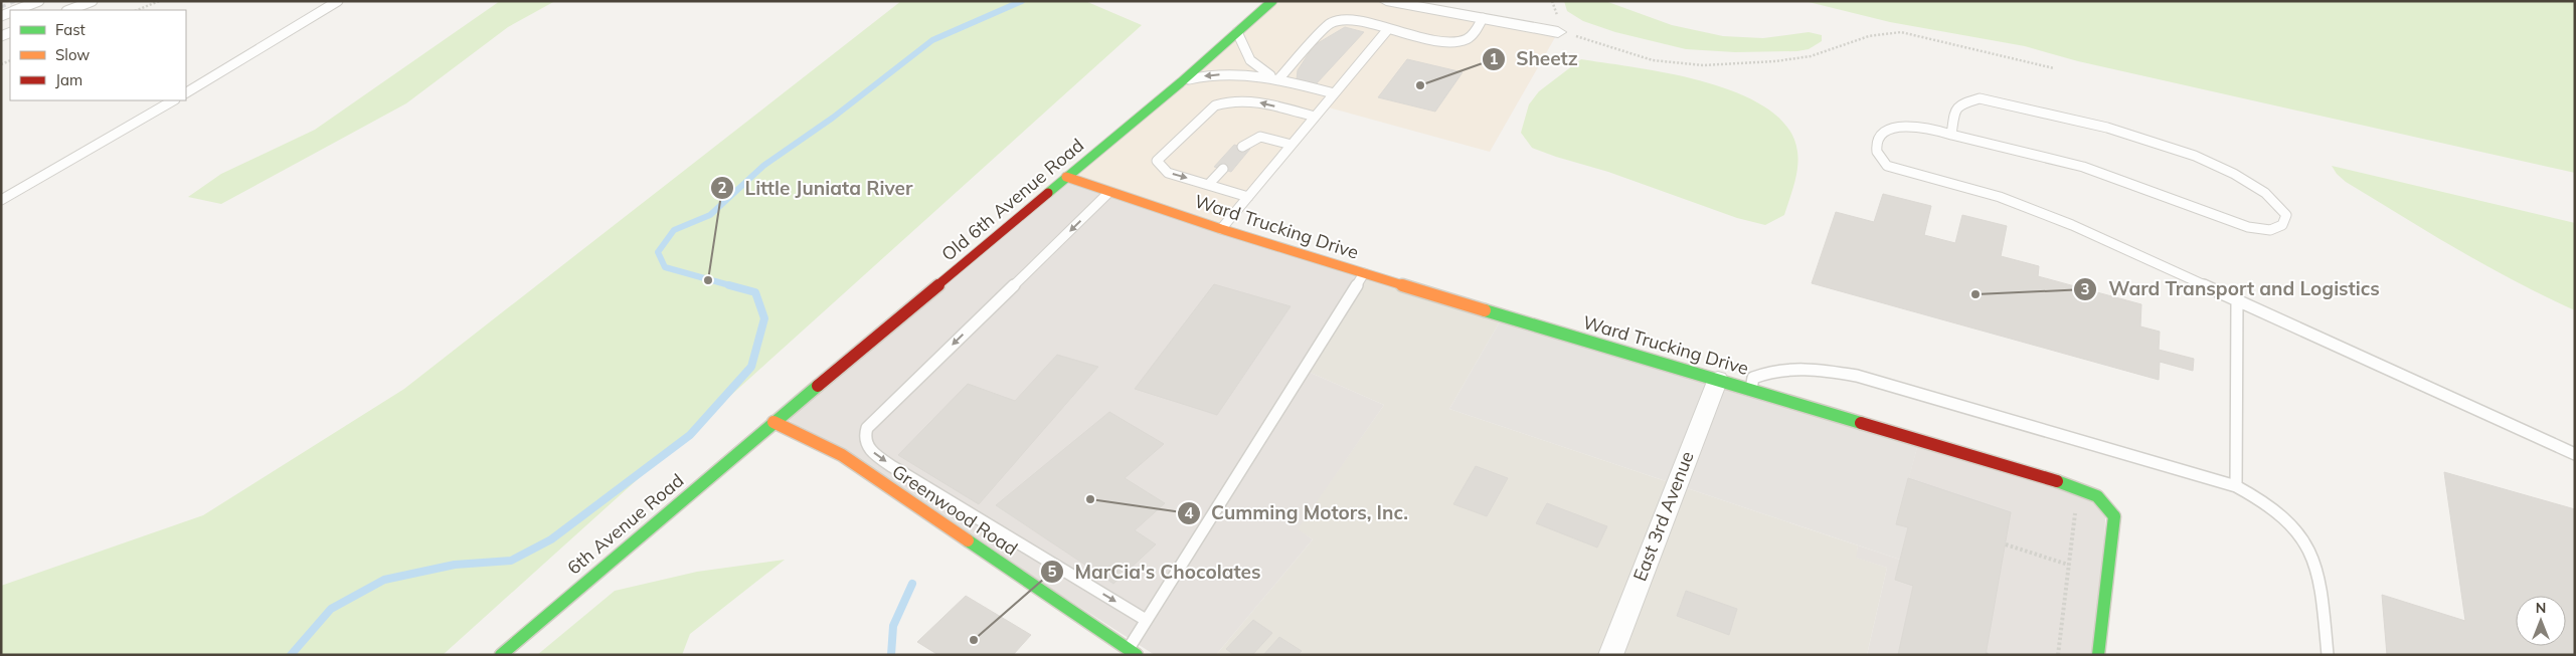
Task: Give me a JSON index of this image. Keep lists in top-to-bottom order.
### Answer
{
  "streets": {
    "main road": [
      "Old 6th Avenue Road",
      "Ward Trucking Drive",
      "Greenwood Road",
      "6th Avenue Road"
    ],
    "street": ["East 3rd Avenue"]
  },
  "crossings": [
    ["Old 6th Avenue Road", "Ward Trucking Drive"],
    ["Old 6th Avenue Road", "Greenwood Road"],
    ["Old 6th Avenue Road", "6th Avenue Road"],
    ["Ward Trucking Drive", "East 3rd Avenue"],
    ["Greenwood Road", "6th Avenue Road"]
  ],
  "places": [
    "Sheetz",
    "Little Juniata River",
    "Ward Transport and Logistics",
    "Cumming Motors, Inc.",
    "MarCia's Chocolates"
  ],
  "legend": ["Fast", "Slow", "Jam"],
  "north": "top"
}
